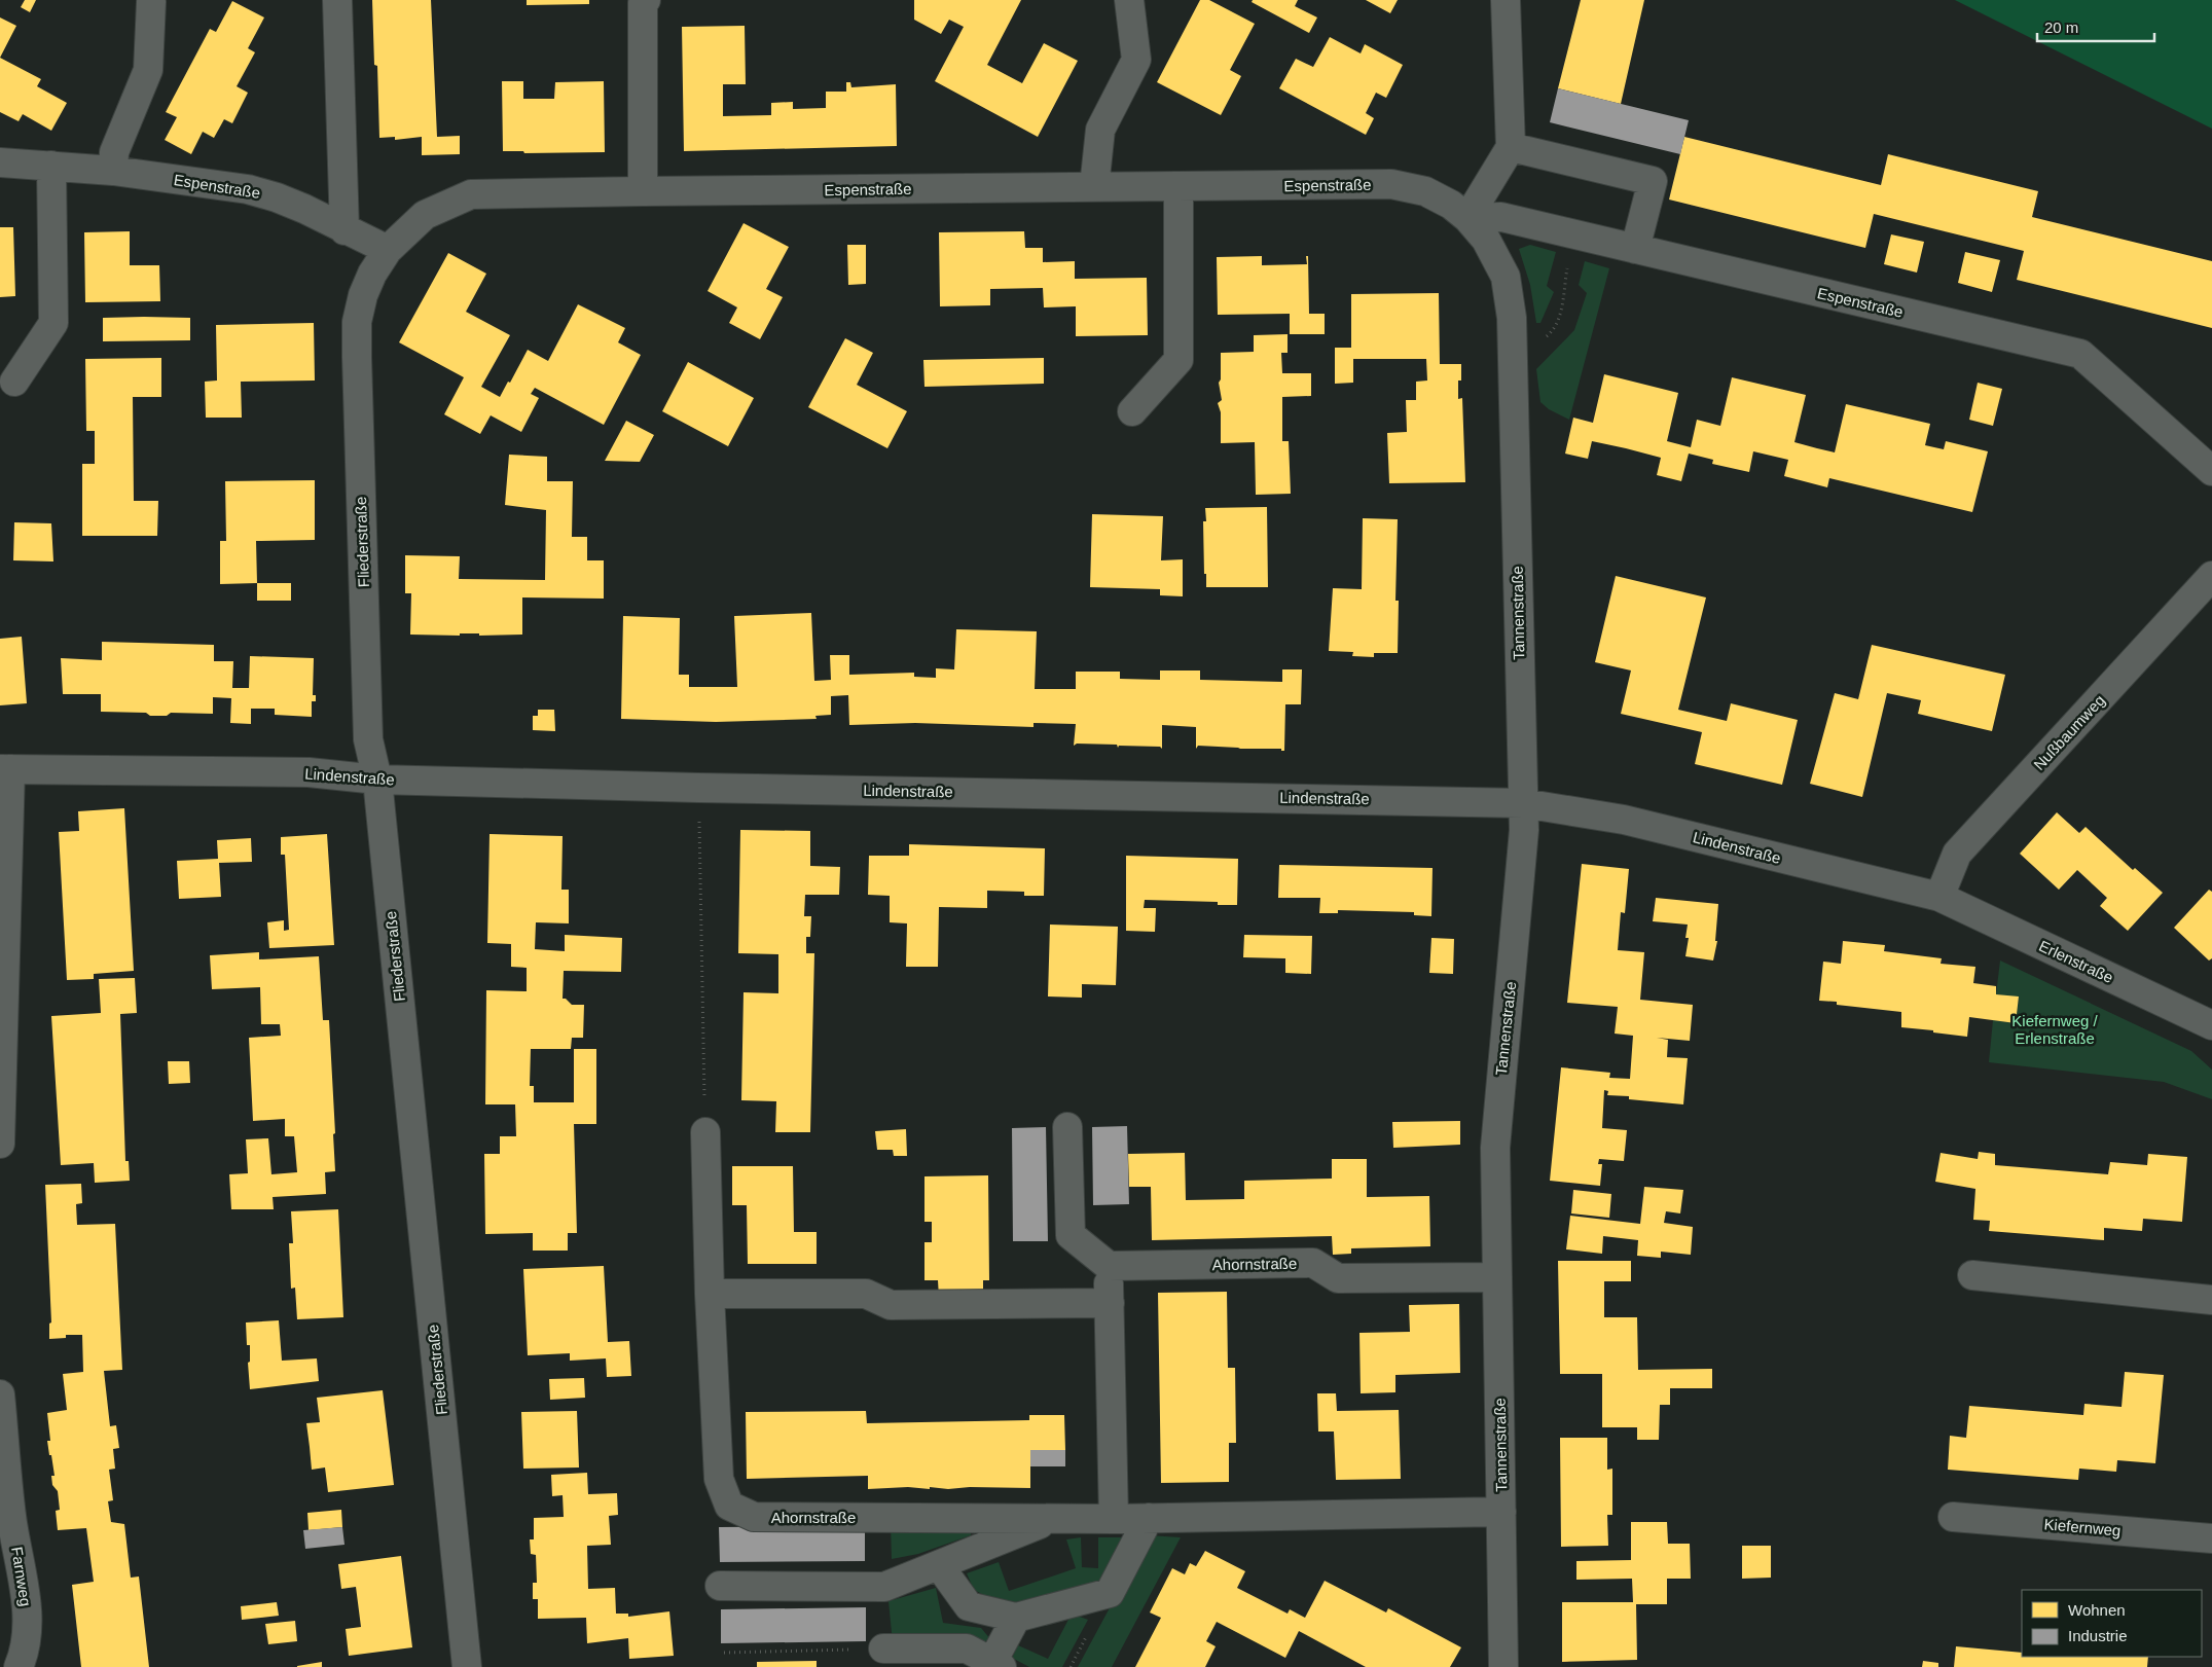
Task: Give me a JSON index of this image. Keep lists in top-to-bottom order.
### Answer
{
  "streets": {
    "street": [
      "Espenstraße",
      "Fliederstraße",
      "Tannenstraße",
      "Nußbaumweg",
      "Lindenstraße",
      "Erlenstraße",
      "Ahornstraße",
      "Kiefernweg",
      "Farnweg"
    ]
  },
  "crossings": [
    ["Espenstraße", "Fliederstraße"],
    ["Espenstraße", "Tannenstraße"],
    ["Fliederstraße", "Lindenstraße"],
    ["Tannenstraße", "Lindenstraße"],
    ["Tannenstraße", "Ahornstraße"],
    ["Nußbaumweg", "Lindenstraße"],
    ["Nußbaumweg", "Erlenstraße"],
    ["Lindenstraße", "Erlenstraße"]
  ],
  "parks": ["Kiefernweg / Erlenstraße"],
  "legend": ["Wohnen", "Industrie"],
  "scale_bar": "20 m"
}
